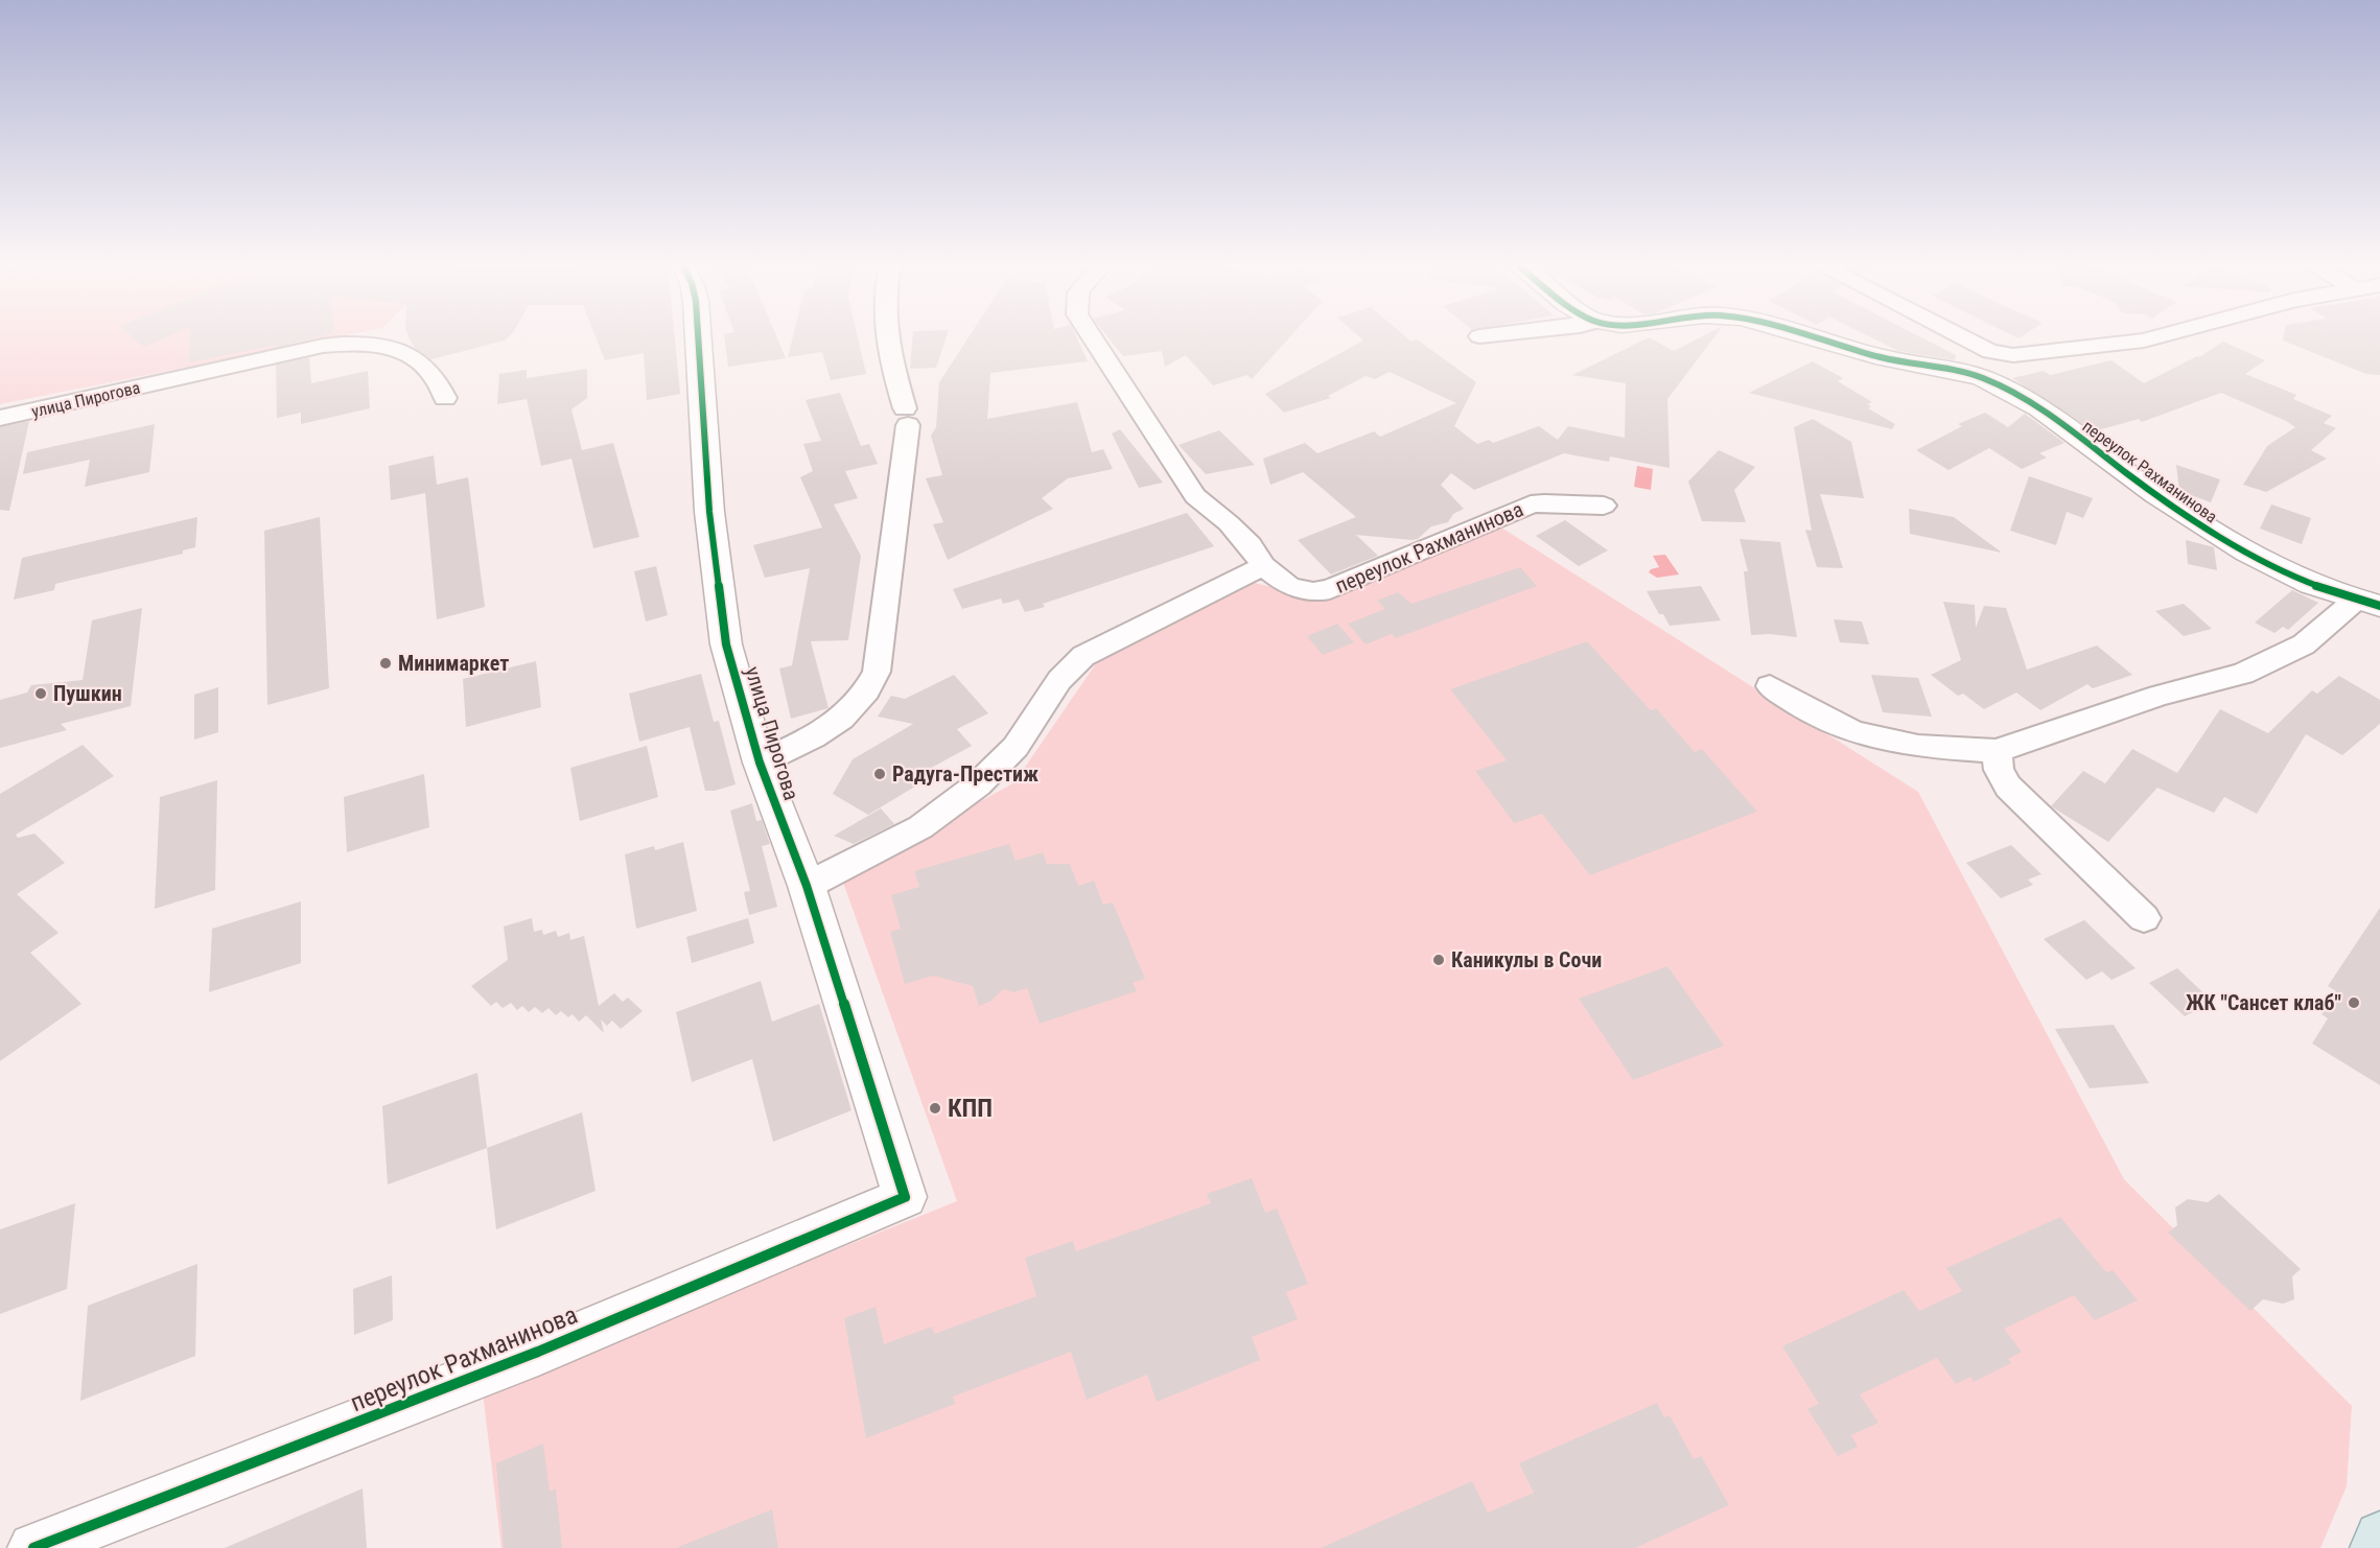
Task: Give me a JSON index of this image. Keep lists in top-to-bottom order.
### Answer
{
  "streets": {
    "street": ["улица Пирогова", "переулок Рахманинова"]
  },
  "crossings": [
    ["улица Пирогова", "переулок Рахманинова"]
  ],
  "places": [
    "Минимаркет",
    "Пушкин",
    "Радуга-Престиж",
    "Каникулы в Сочи",
    "ЖК \"Сансет клаб\"",
    "КПП"
  ]
}
